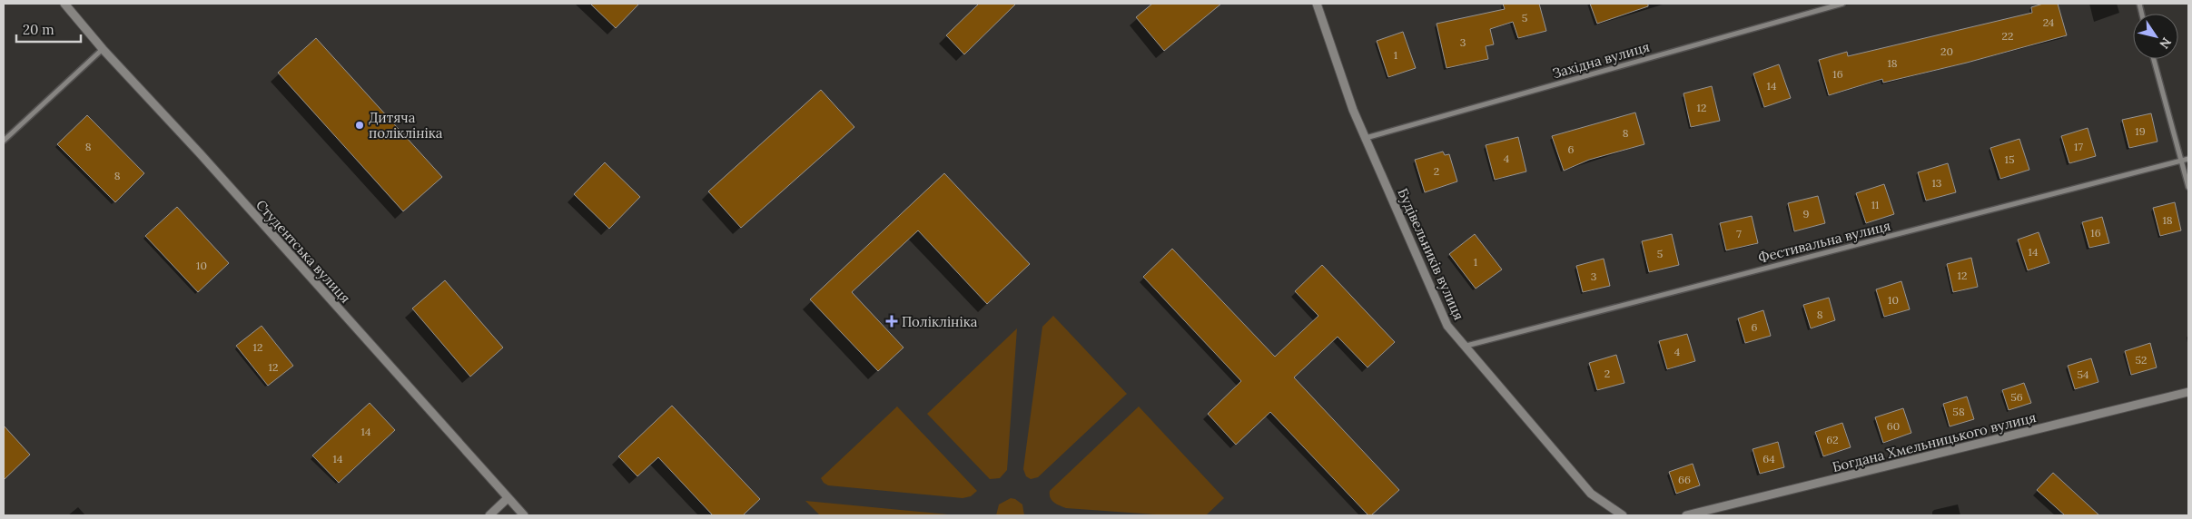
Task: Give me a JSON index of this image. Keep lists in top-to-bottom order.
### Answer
{
  "streets": {
    "street": [
      "Західна вулиця",
      "Фестивальна вулиця",
      "Студентська вулиця",
      "Будівельників вулиця",
      "Богдана Хмельницького вулиця"
    ]
  },
  "crossings": [
    ["Західна вулиця", "Будівельників вулиця"],
    ["Фестивальна вулиця", "Будівельників вулиця"]
  ],
  "places": {
    "other": ["Дитяча поліклініка"],
    "health": ["Поліклініка"]
  },
  "house_numbers": [
    "5",
    "24",
    "22",
    "3",
    "20",
    "1",
    "18",
    "16",
    "14",
    "12",
    "19",
    "8",
    "8",
    "17",
    "6",
    "4",
    "15",
    "2",
    "8",
    "13",
    "11",
    "9",
    "18",
    "16",
    "7",
    "14",
    "5",
    "1",
    "10",
    "12",
    "3",
    "10",
    "8",
    "6",
    "12",
    "4",
    "52",
    "12",
    "2",
    "54",
    "56",
    "58",
    "60",
    "14",
    "62",
    "14",
    "64",
    "66"
  ],
  "scale_bar": "20 m",
  "north": "bottom right"
}
